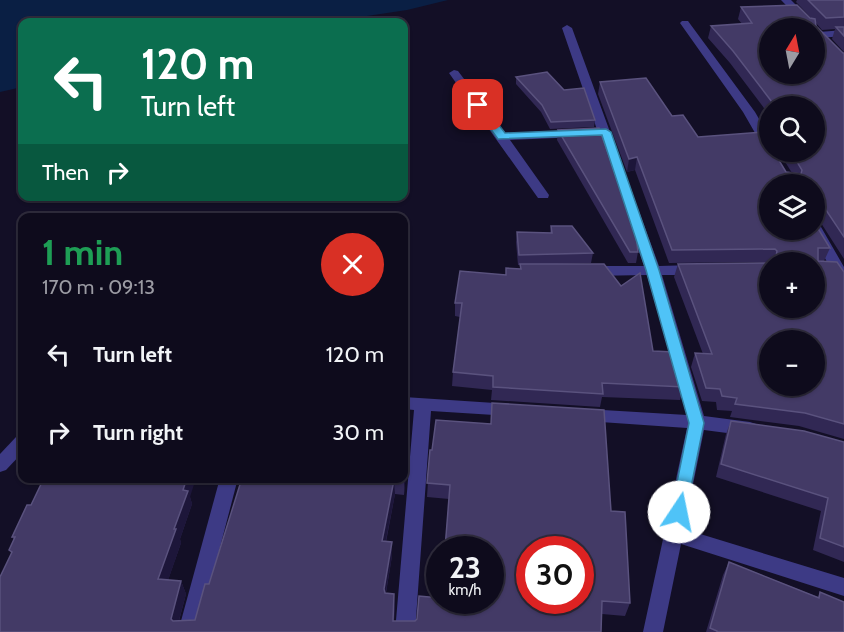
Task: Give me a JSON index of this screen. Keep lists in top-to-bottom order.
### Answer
{
  "north": "top",
  "page": {
    "map_buttons": ["+", "−"],
    "turn": ["120 m", "Turn left"],
    "then": "Then",
    "heading": ["1 min", "170 m · 09:13"],
    "list": [
      {
        "name": "Turn left",
        "value": "120 m"
      },
      {
        "name": "Turn right",
        "value": "30 m"
      }
    ],
    "speed": "23 km/h",
    "limit": "30"
  }
}
